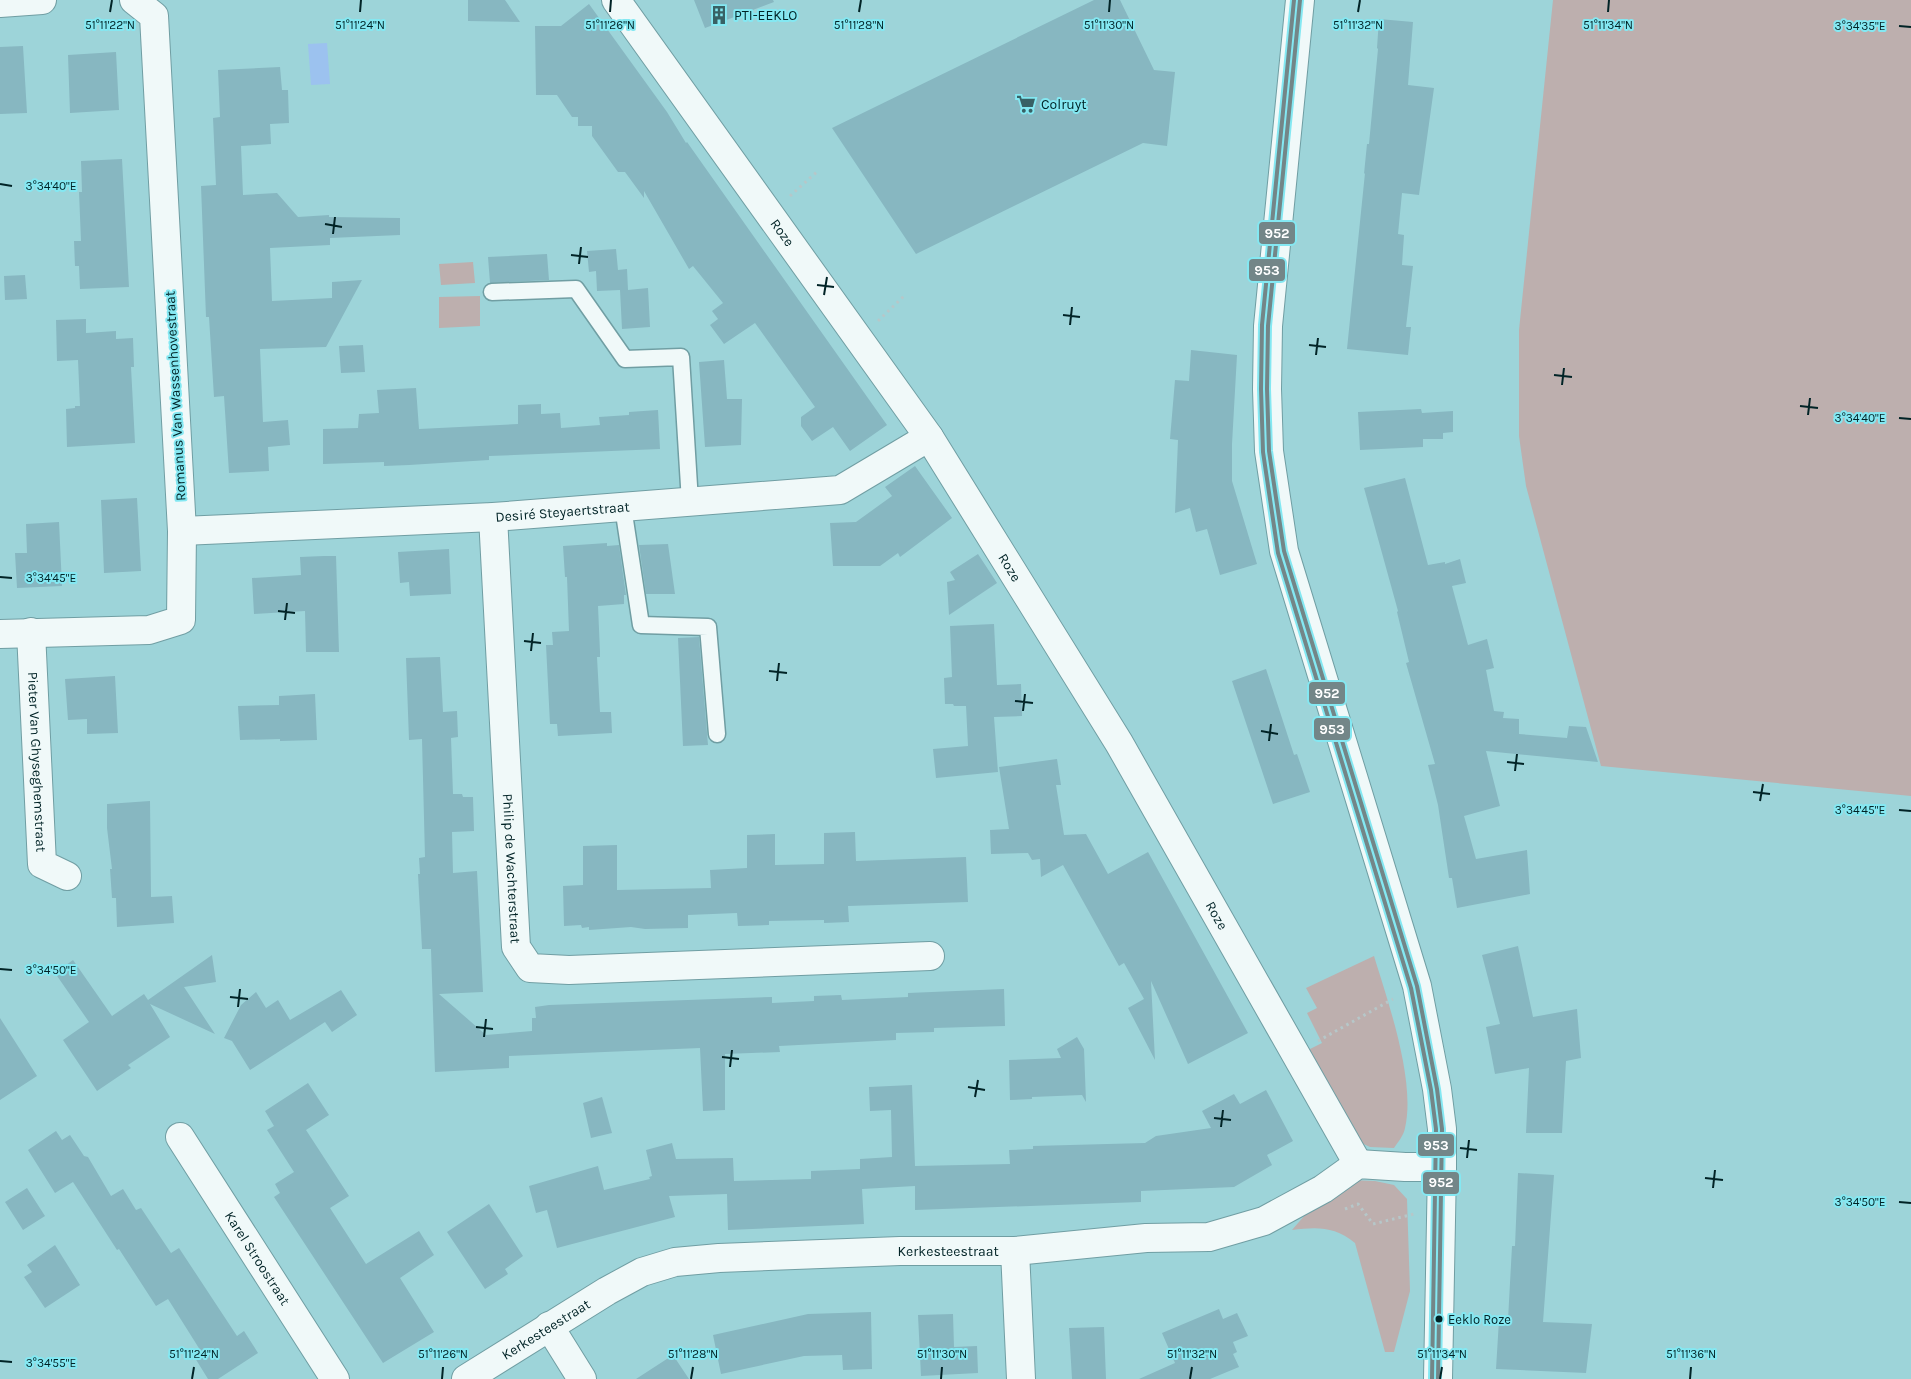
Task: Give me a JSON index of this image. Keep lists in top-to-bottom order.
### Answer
{
  "streets": {
    "street": [
      "Roze",
      "Romanus Van Wassenhovestraat",
      "Desiré Steyaertstraat",
      "Pieter Van Ghyseghemstraat",
      "Philip de Wachterstraat",
      "Kerkesteestraat",
      "Karel Stroostraat"
    ]
  },
  "crossings": [
    ["Roze", "Desiré Steyaertstraat"],
    ["Roze", "Kerkesteestraat"],
    ["Romanus Van Wassenhovestraat", "Desiré Steyaertstraat"],
    ["Romanus Van Wassenhovestraat", "Pieter Van Ghyseghemstraat"],
    ["Desiré Steyaertstraat", "Philip de Wachterstraat"]
  ],
  "places": {
    "building": ["PTI-EEKLO"],
    "supermarket": ["Colruyt"],
    "other": ["Eeklo Roze"]
  },
  "lines": ["transit line 952", "transit line 953"],
  "coordinates": [
    "51°11'22\"N",
    "51°11'24\"N",
    "51°11'26\"N",
    "51°11'28\"N",
    "51°11'30\"N",
    "51°11'32\"N",
    "51°11'34\"N",
    "3°34'35\"E",
    "3°34'40\"E",
    "3°34'45\"E",
    "3°34'50\"E",
    "51°11'36\"N",
    "3°34'55\"E"
  ]
}
